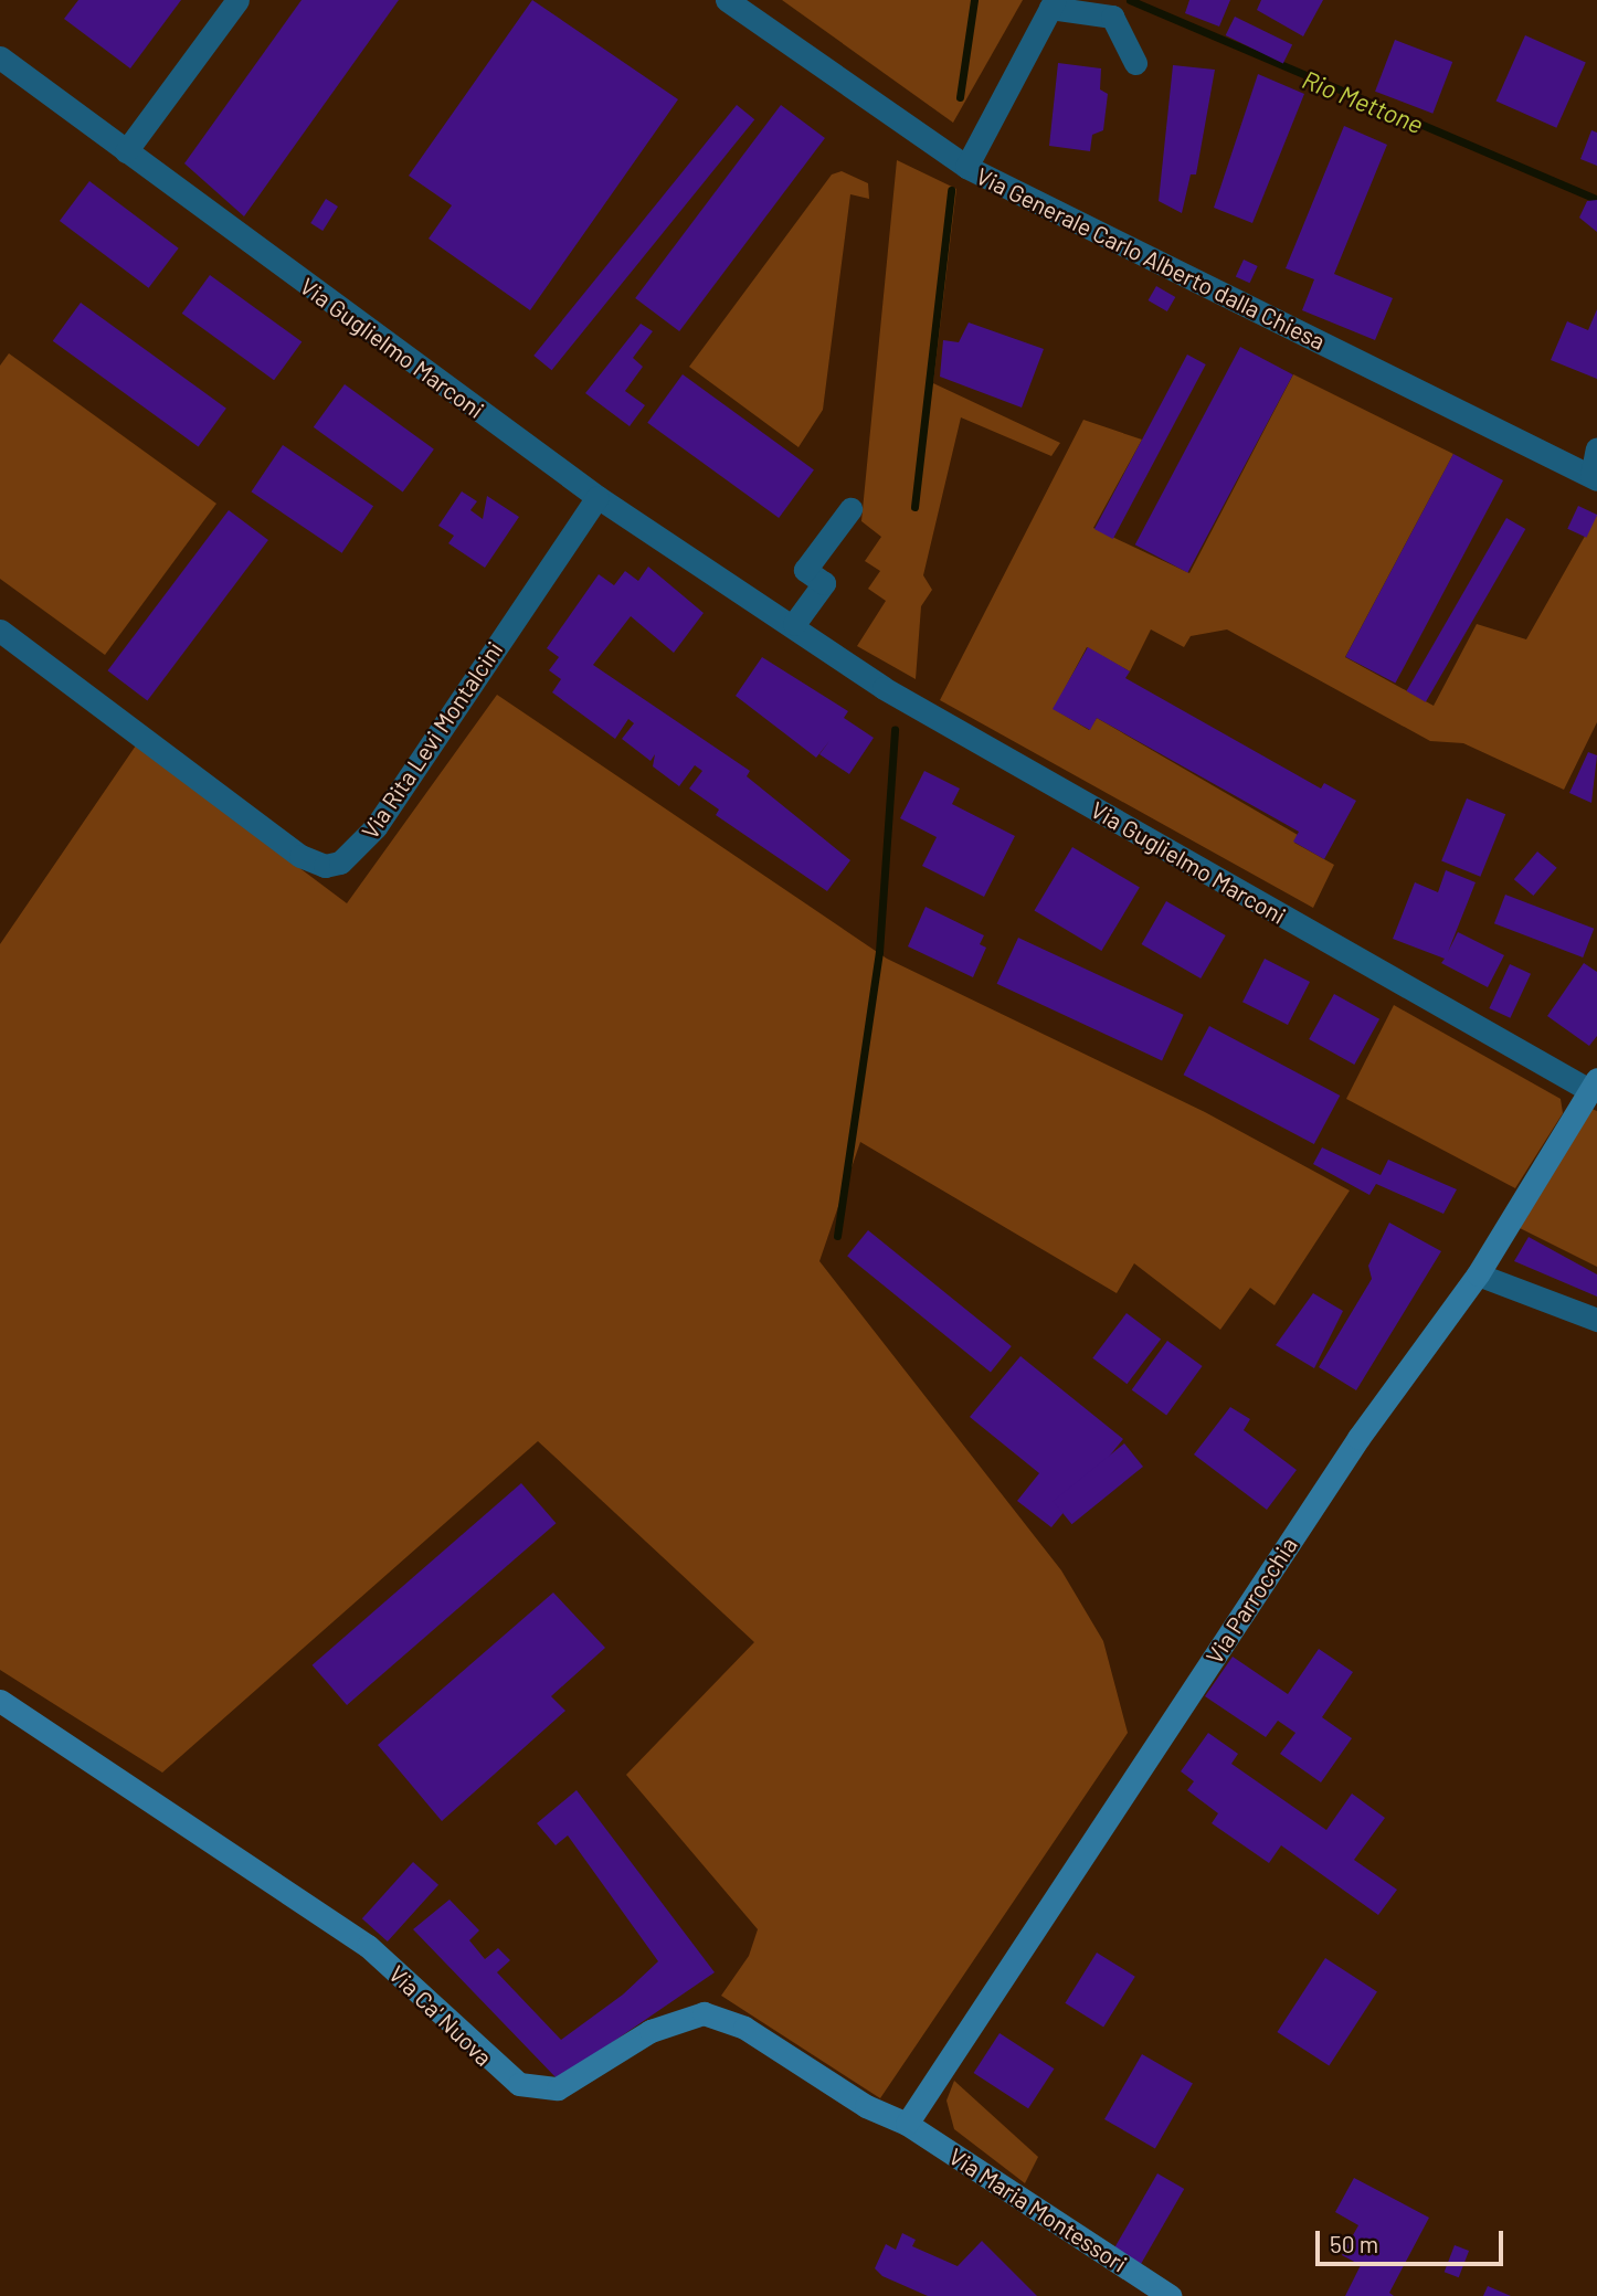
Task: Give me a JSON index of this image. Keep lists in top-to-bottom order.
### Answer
{
  "streets": {
    "street": [
      "Via Generale Carlo Alberto dalla Chiesa",
      "Via Guglielmo Marconi",
      "Via Rita Levi Montalcini",
      "Via Parrocchia",
      "Via Ca' Nuova",
      "Via Maria Montessori"
    ]
  },
  "crossings": [
    ["Via Guglielmo Marconi", "Via Rita Levi Montalcini"],
    ["Via Guglielmo Marconi", "Via Parrocchia"],
    ["Via Parrocchia", "Via Ca' Nuova"],
    ["Via Parrocchia", "Via Maria Montessori"],
    ["Via Ca' Nuova", "Via Maria Montessori"]
  ],
  "water": ["Rio Mettone"],
  "scale_bar": "50 m"
}
